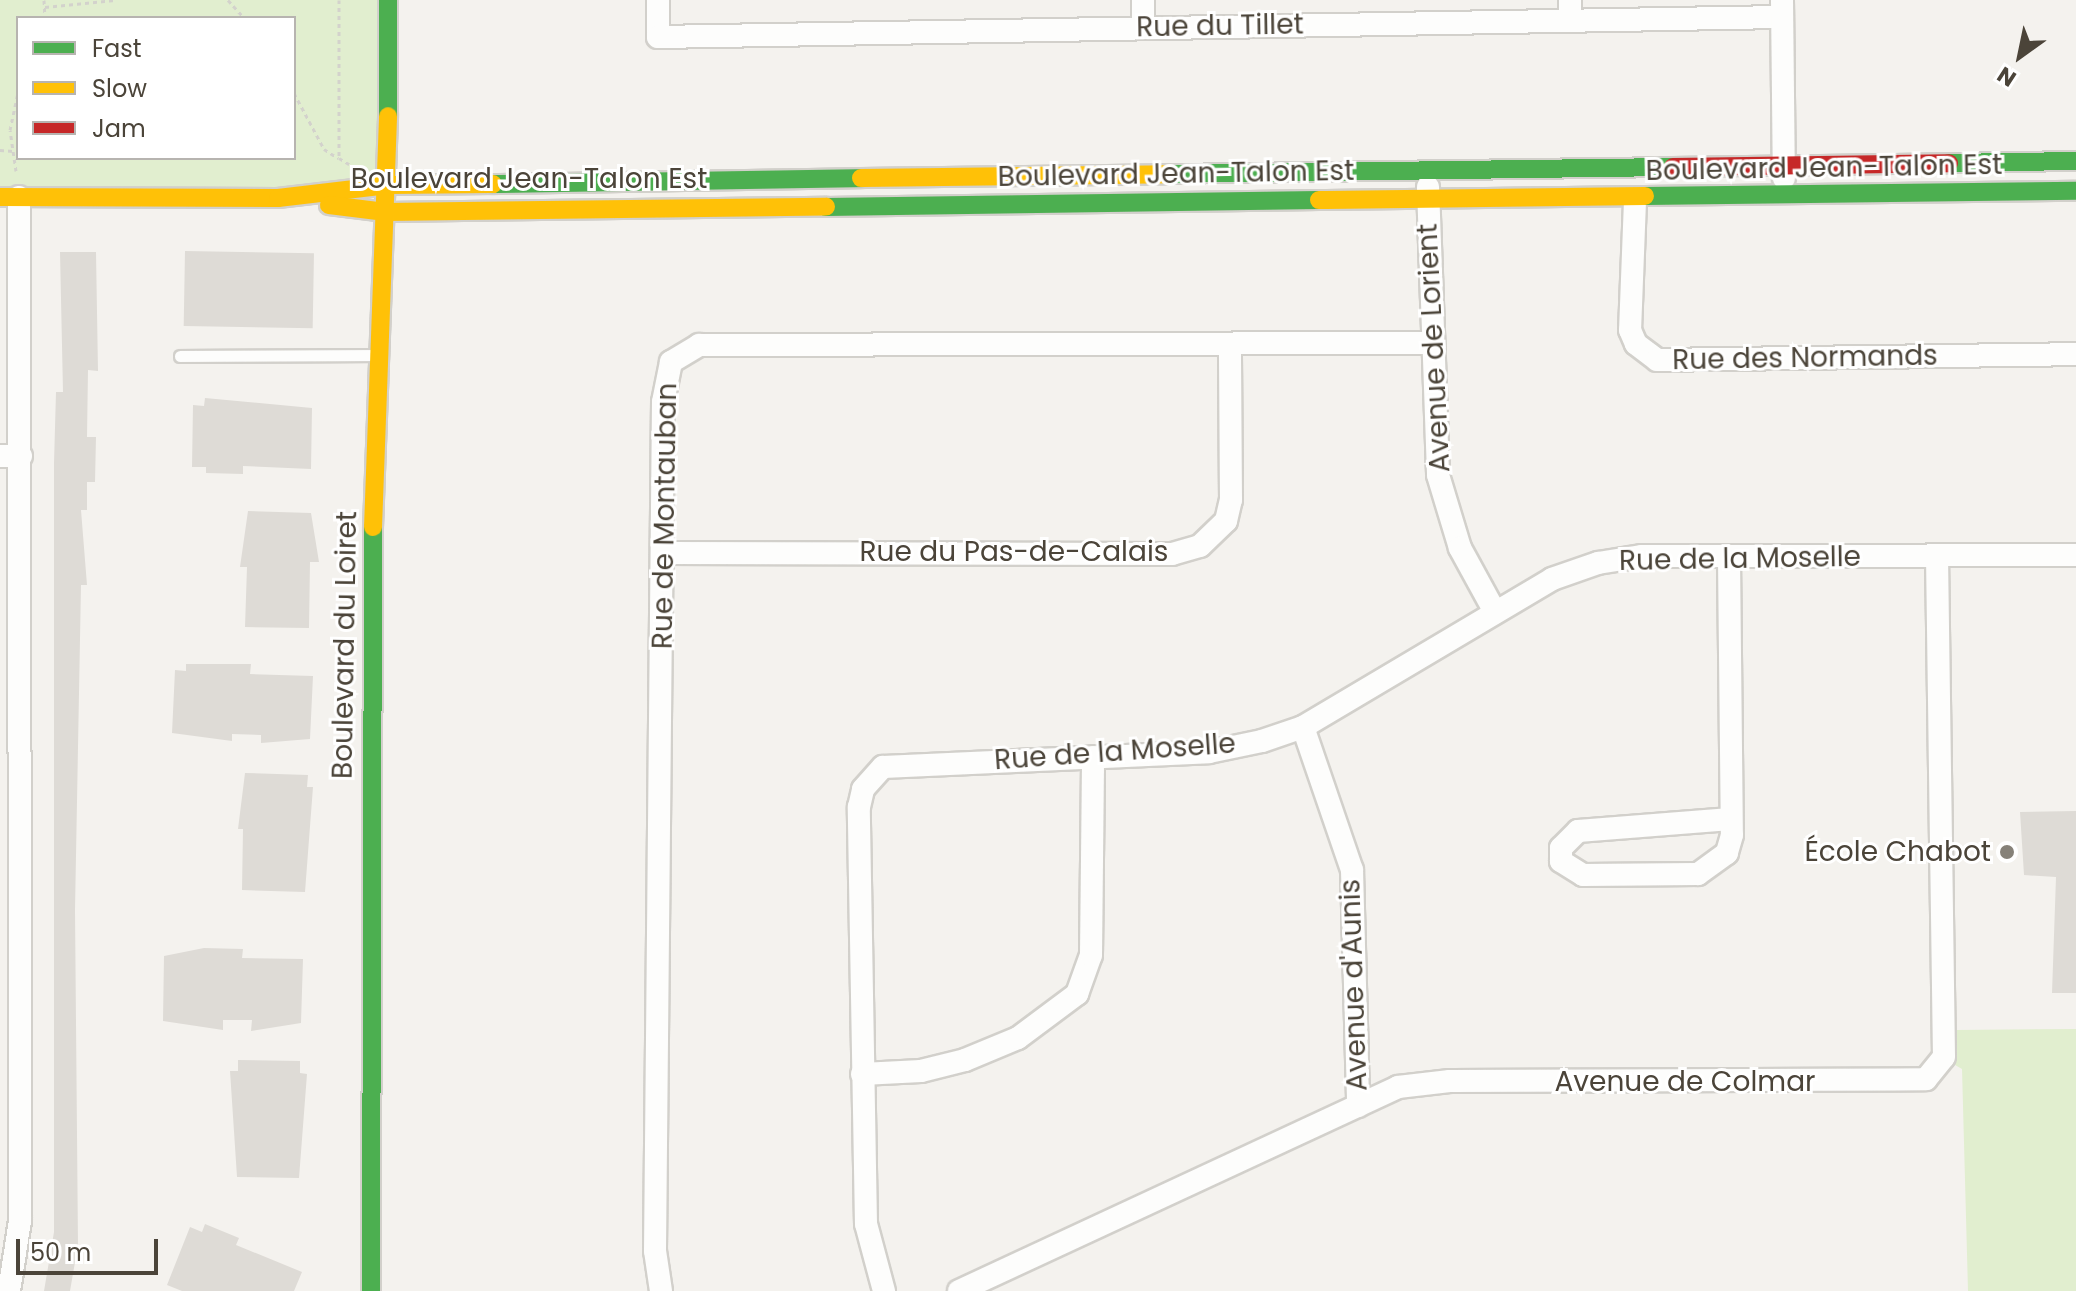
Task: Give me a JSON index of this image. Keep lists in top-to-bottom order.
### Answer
{
  "streets": {
    "street": [
      "Rue du Tillet",
      "Boulevard Jean-Talon Est",
      "Avenue de Lorient",
      "Rue des Normands",
      "Rue de Montauban",
      "Rue du Pas-de-Calais",
      "Rue de la Moselle",
      "Boulevard du Loiret",
      "Avenue d'Aunis",
      "Avenue de Colmar"
    ]
  },
  "crossings": [
    ["Boulevard Jean-Talon Est", "Avenue de Lorient"],
    ["Boulevard Jean-Talon Est", "Rue des Normands"],
    ["Boulevard Jean-Talon Est", "Boulevard du Loiret"],
    ["Avenue de Lorient", "Rue de Montauban"],
    ["Avenue de Lorient", "Rue de la Moselle"],
    ["Rue de Montauban", "Rue du Pas-de-Calais"],
    ["Rue de la Moselle", "Avenue d'Aunis"],
    ["Rue de la Moselle", "Avenue de Colmar"],
    ["Avenue d'Aunis", "Avenue de Colmar"]
  ],
  "places": ["École Chabot"],
  "legend": ["Fast", "Slow", "Jam"],
  "scale_bar": "50 m",
  "north": "bottom left"
}
